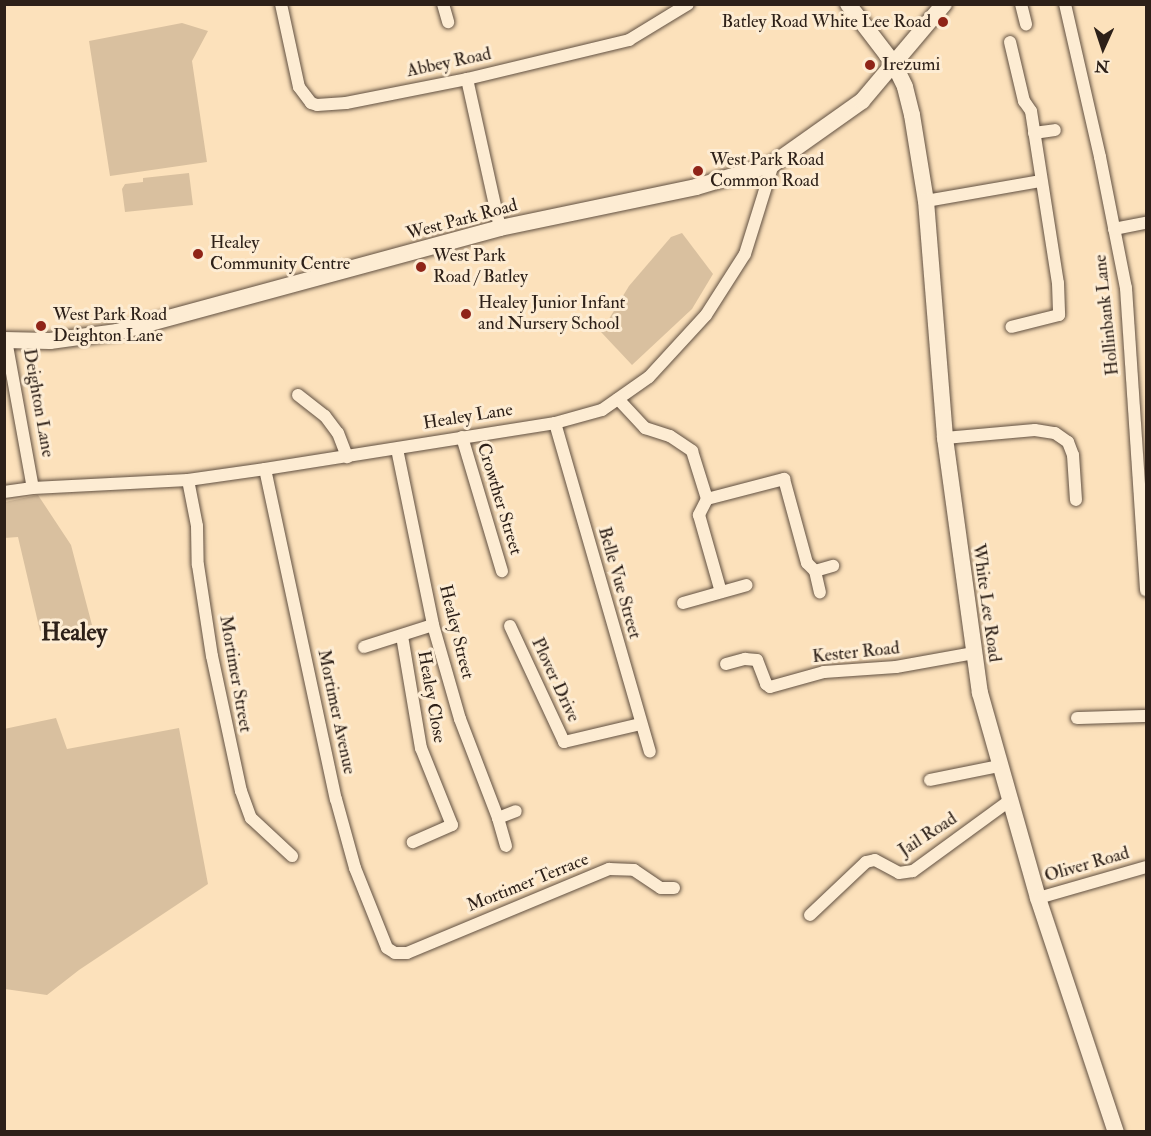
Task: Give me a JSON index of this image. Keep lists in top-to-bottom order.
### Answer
{
  "streets": {
    "main road": ["West Park Road", "White Lee Road"],
    "street": [
      "Abbey Road",
      "Hollinbank Lane",
      "Deighton Lane",
      "Healey Lane",
      "Crowther Street",
      "Belle Vue Street",
      "Healey Street",
      "Kester Road",
      "Mortimer Street",
      "Plover Drive",
      "Healey Close",
      "Mortimer Avenue",
      "Jail Road",
      "Oliver Road",
      "Mortimer Terrace"
    ]
  },
  "crossings": [
    ["West Park Road", "Deighton Lane"],
    ["West Park Road", "Healey Lane"],
    ["West Park Road", "White Lee Road"],
    ["Deighton Lane", "Healey Lane"],
    ["Healey Lane", "Crowther Street"],
    ["Healey Lane", "Belle Vue Street"],
    ["Healey Lane", "Healey Street"],
    ["Healey Lane", "Mortimer Street"],
    ["Healey Lane", "Mortimer Avenue"],
    ["Belle Vue Street", "Plover Drive"],
    ["White Lee Road", "Kester Road"],
    ["White Lee Road", "Jail Road"],
    ["White Lee Road", "Oliver Road"],
    ["Healey Street", "Healey Close"],
    ["Mortimer Avenue", "Mortimer Terrace"]
  ],
  "districts": ["Healey"],
  "places": [
    "Batley Road White Lee Road",
    "Irezumi",
    "West Park Road Common Road",
    "Healey Community Centre",
    "West Park Road / Batley",
    "Healey Junior Infant and Nursery School",
    "West Park Road Deighton Lane"
  ],
  "north": "bottom"
}
